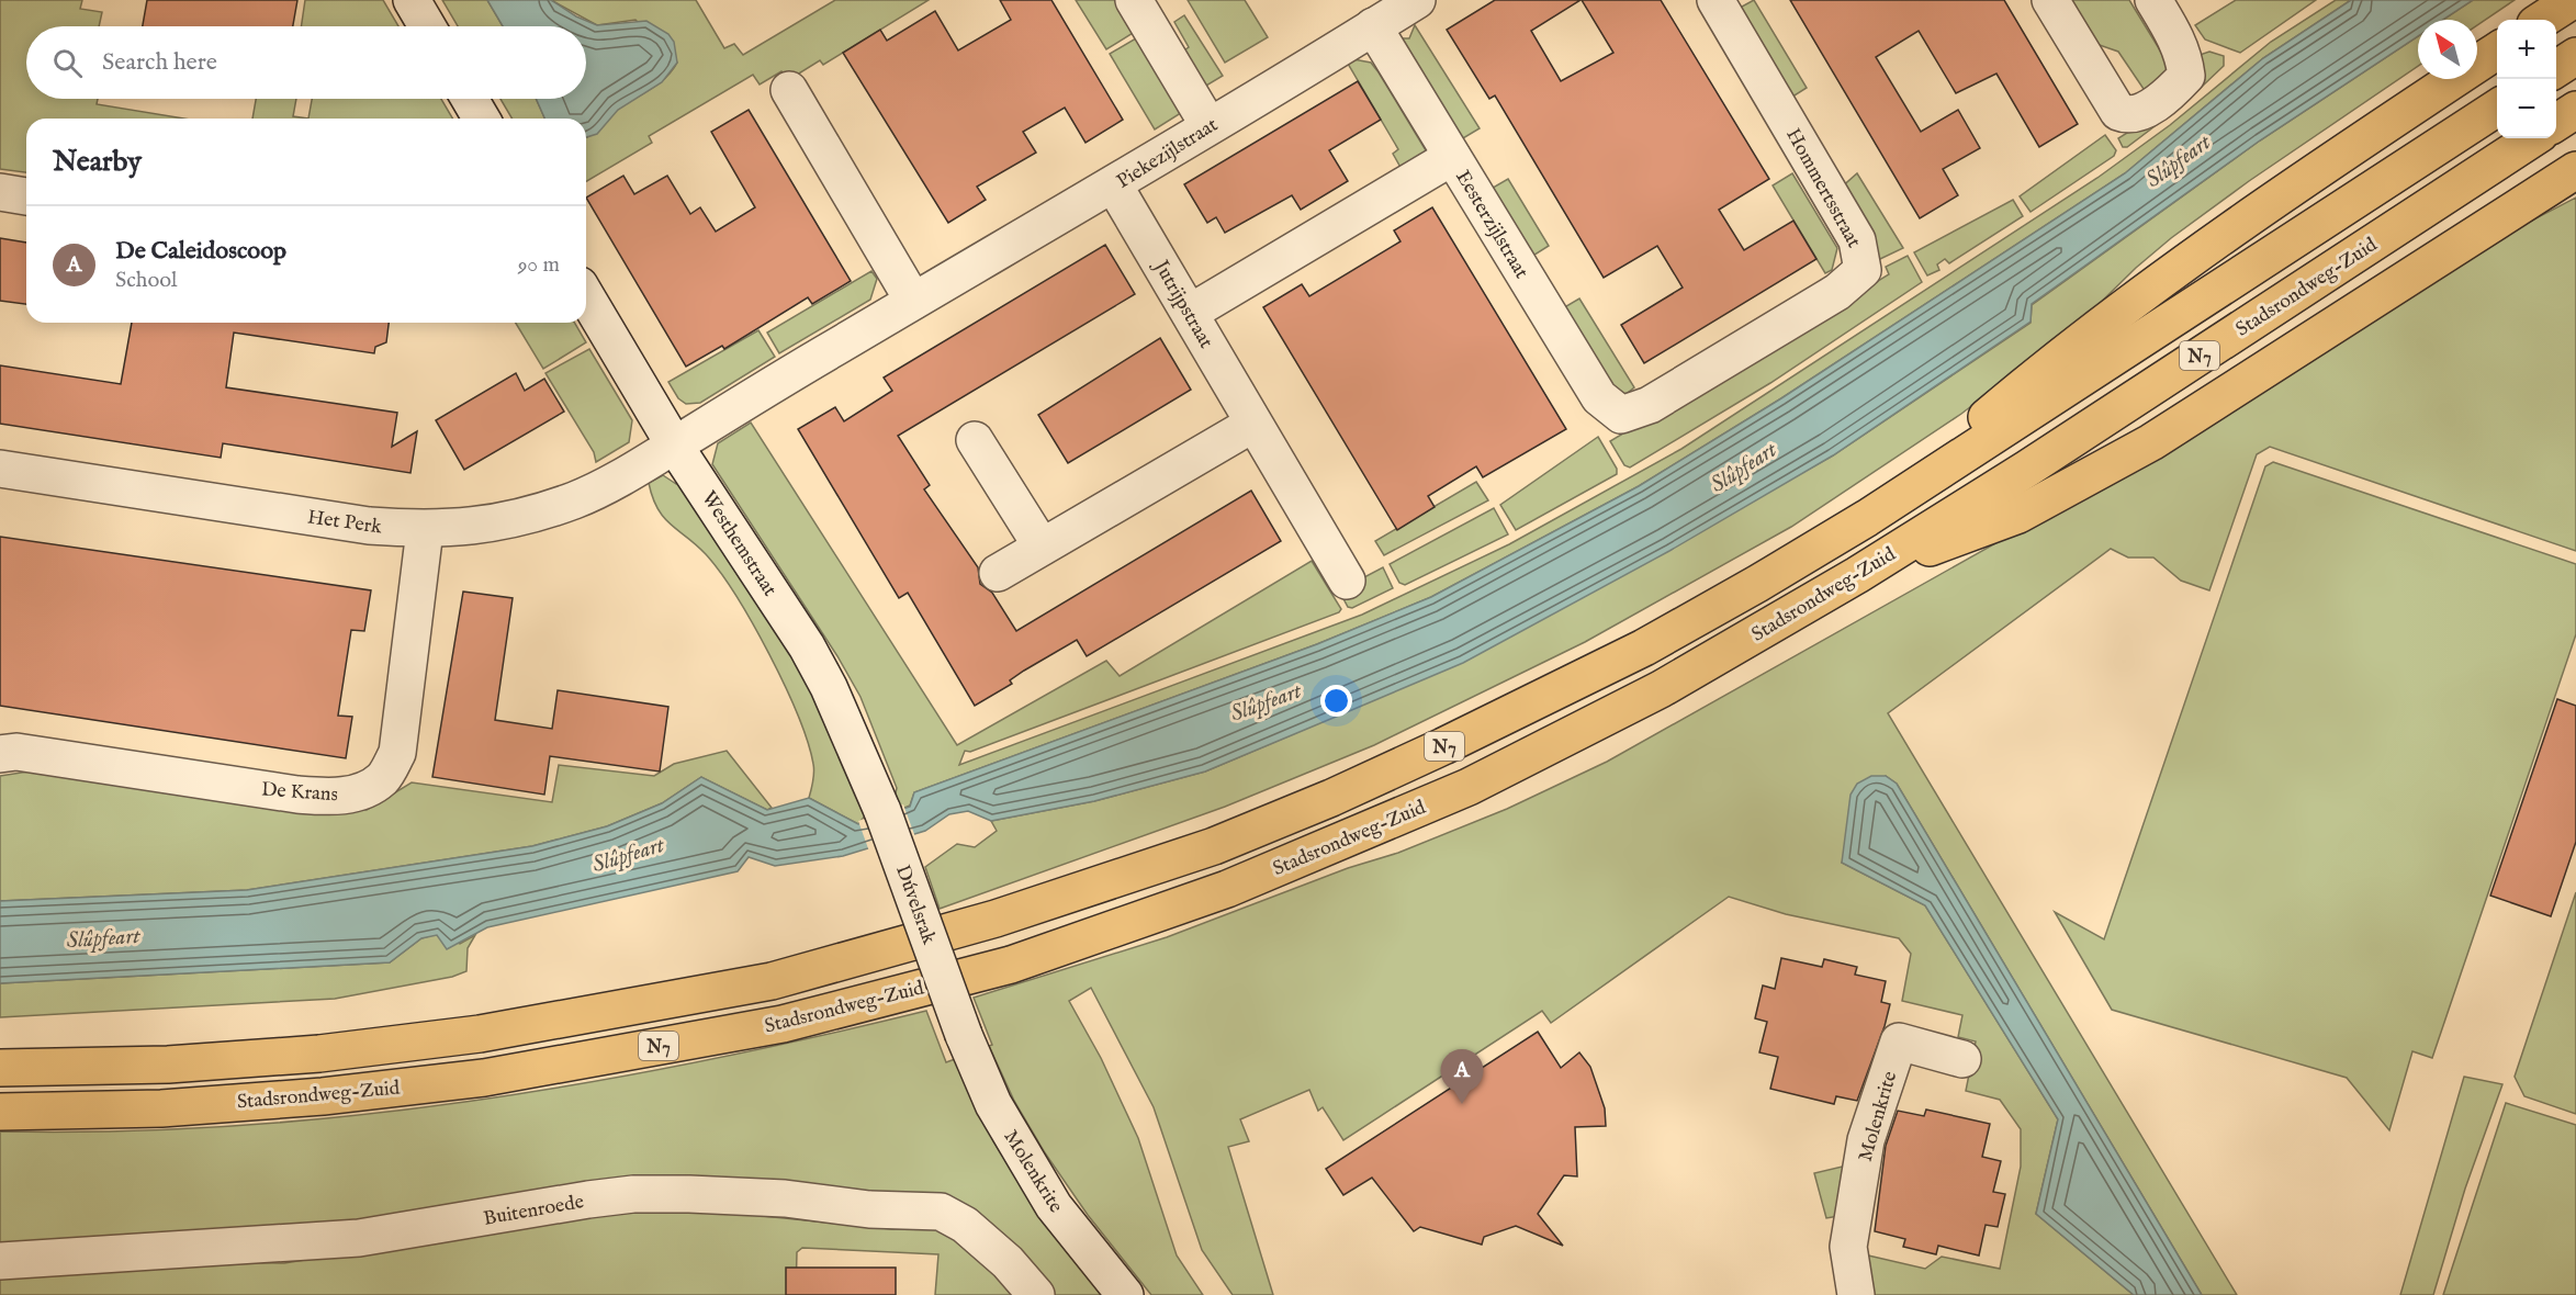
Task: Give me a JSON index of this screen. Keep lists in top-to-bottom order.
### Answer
{
  "streets": {
    "highway": ["Stadsrondweg-Zuid", "N7"],
    "street": [
      "Piekezijlstraat",
      "Hommertsstraat",
      "Eesterzijlstraat",
      "Jutrijpstraat",
      "Het Perk",
      "Westhemstraat",
      "De Krans",
      "Dúvelsrak",
      "Molenkrite",
      "Buitenroede"
    ]
  },
  "crossings": [
    ["Piekezijlstraat", "Eesterzijlstraat"],
    ["Piekezijlstraat", "Jutrijpstraat"],
    ["Piekezijlstraat", "Het Perk"],
    ["Piekezijlstraat", "Westhemstraat"],
    ["Hommertsstraat", "Eesterzijlstraat"],
    ["Stadsrondweg-Zuid", "N7"],
    ["Het Perk", "Westhemstraat"],
    ["Het Perk", "De Krans"],
    ["Westhemstraat", "Dúvelsrak"],
    ["Dúvelsrak", "Molenkrite"]
  ],
  "water": ["Slûpfeart"],
  "north": "top left",
  "page": {
    "map_buttons": ["+", "−"],
    "search": "Search here",
    "heading": "Nearby",
    "list": [
      {
        "mark": "A",
        "name": "De Caleidoscoop",
        "note": "School",
        "value": "90 m"
      }
    ],
    "pins": "A"
  }
}
